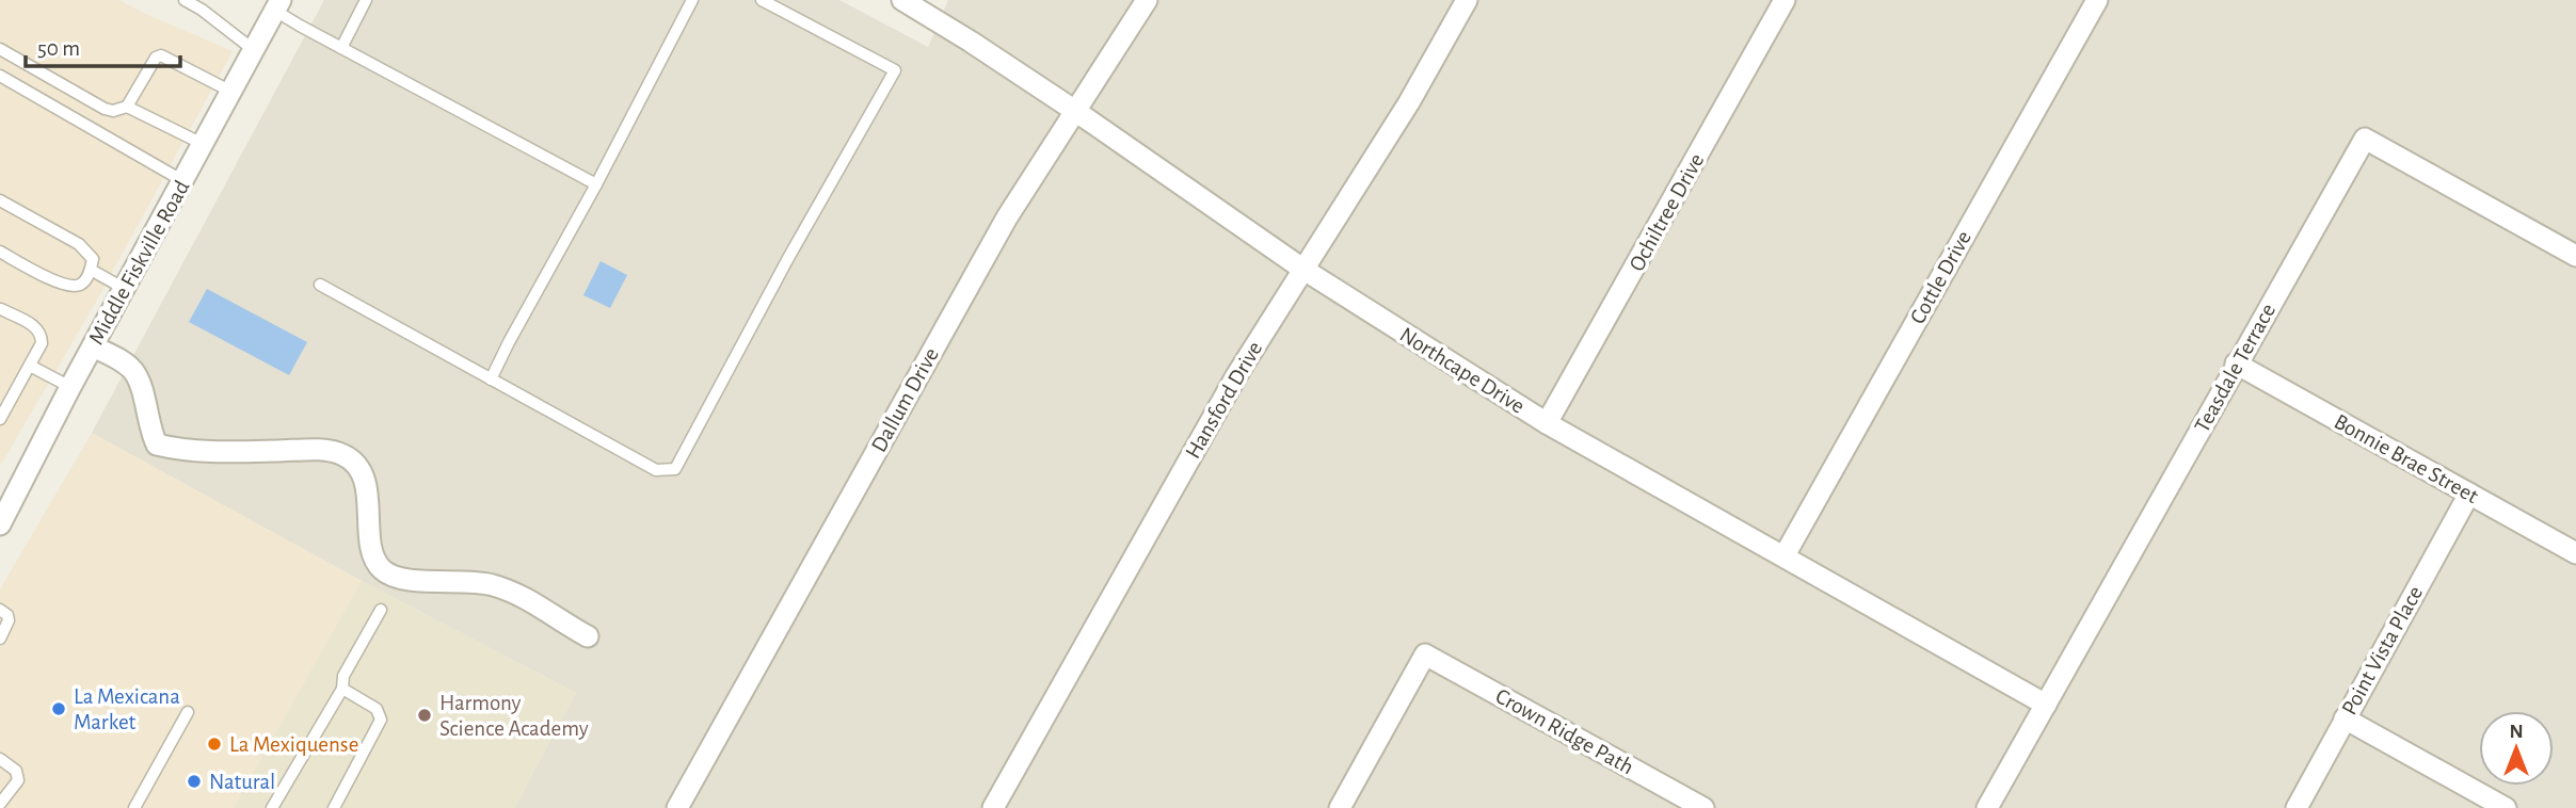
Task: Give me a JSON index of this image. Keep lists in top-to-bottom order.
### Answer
{
  "streets": {
    "street": [
      "Ochiltree Drive",
      "Middle Fiskville Road",
      "Cottle Drive",
      "Teasdale Terrace",
      "Northcape Drive",
      "Dallum Drive",
      "Hansford Drive",
      "Bonnie Brae Street",
      "Point Vista Place",
      "Crown Ridge Path"
    ]
  },
  "crossings": [
    ["Ochiltree Drive", "Northcape Drive"],
    ["Cottle Drive", "Northcape Drive"],
    ["Teasdale Terrace", "Northcape Drive"],
    ["Teasdale Terrace", "Bonnie Brae Street"],
    ["Northcape Drive", "Dallum Drive"],
    ["Northcape Drive", "Hansford Drive"],
    ["Bonnie Brae Street", "Point Vista Place"]
  ],
  "places": [
    "La Mexicana Market",
    "Harmony Science Academy",
    "La Mexiquense",
    "Natural"
  ],
  "scale_bar": "50 m",
  "north": "top"
}
